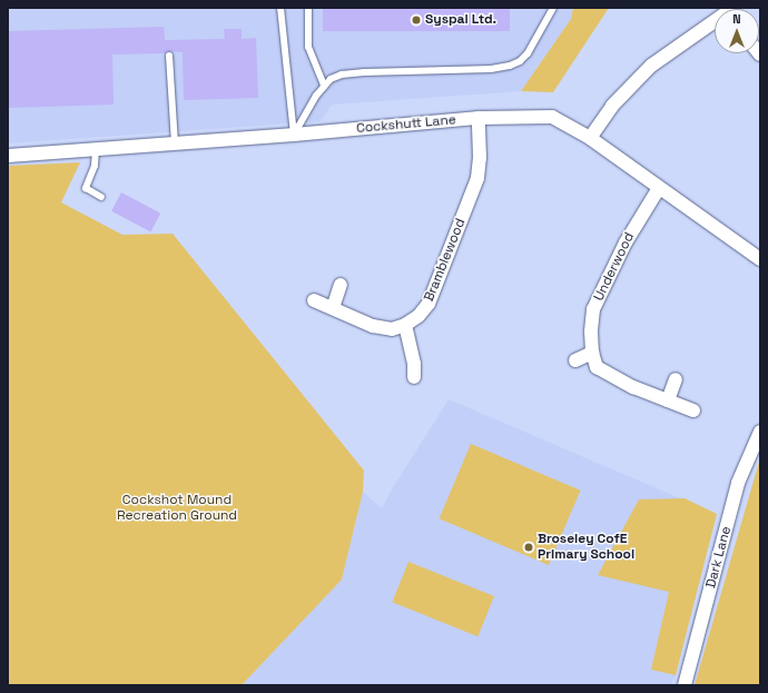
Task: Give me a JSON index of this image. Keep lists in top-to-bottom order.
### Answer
{
  "streets": {
    "street": [
      "Cockshutt Lane",
      "Bramblewood",
      "Underwood",
      "Dark Lane"
    ]
  },
  "crossings": [
    ["Cockshutt Lane", "Bramblewood"],
    ["Cockshutt Lane", "Underwood"]
  ],
  "parks": ["Cockshot Mound Recreation Ground"],
  "places": ["Syspal Ltd.", "Broseley CofE Primary School"],
  "north": "top"
}
